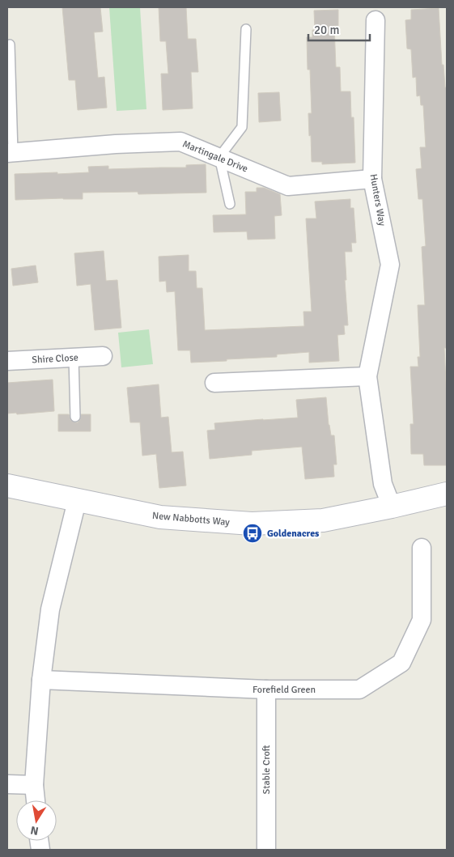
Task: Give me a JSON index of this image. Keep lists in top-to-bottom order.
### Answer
{
  "streets": {
    "street": [
      "Martingale Drive",
      "Hunters Way",
      "Shire Close",
      "New Nabbotts Way",
      "Forefield Green",
      "Stable Croft"
    ]
  },
  "crossings": [
    ["Martingale Drive", "Hunters Way"],
    ["Hunters Way", "New Nabbotts Way"],
    ["Forefield Green", "Stable Croft"]
  ],
  "places": {
    "bus stop": ["Goldenacres"]
  },
  "scale_bar": "20 m",
  "north": "bottom"
}
